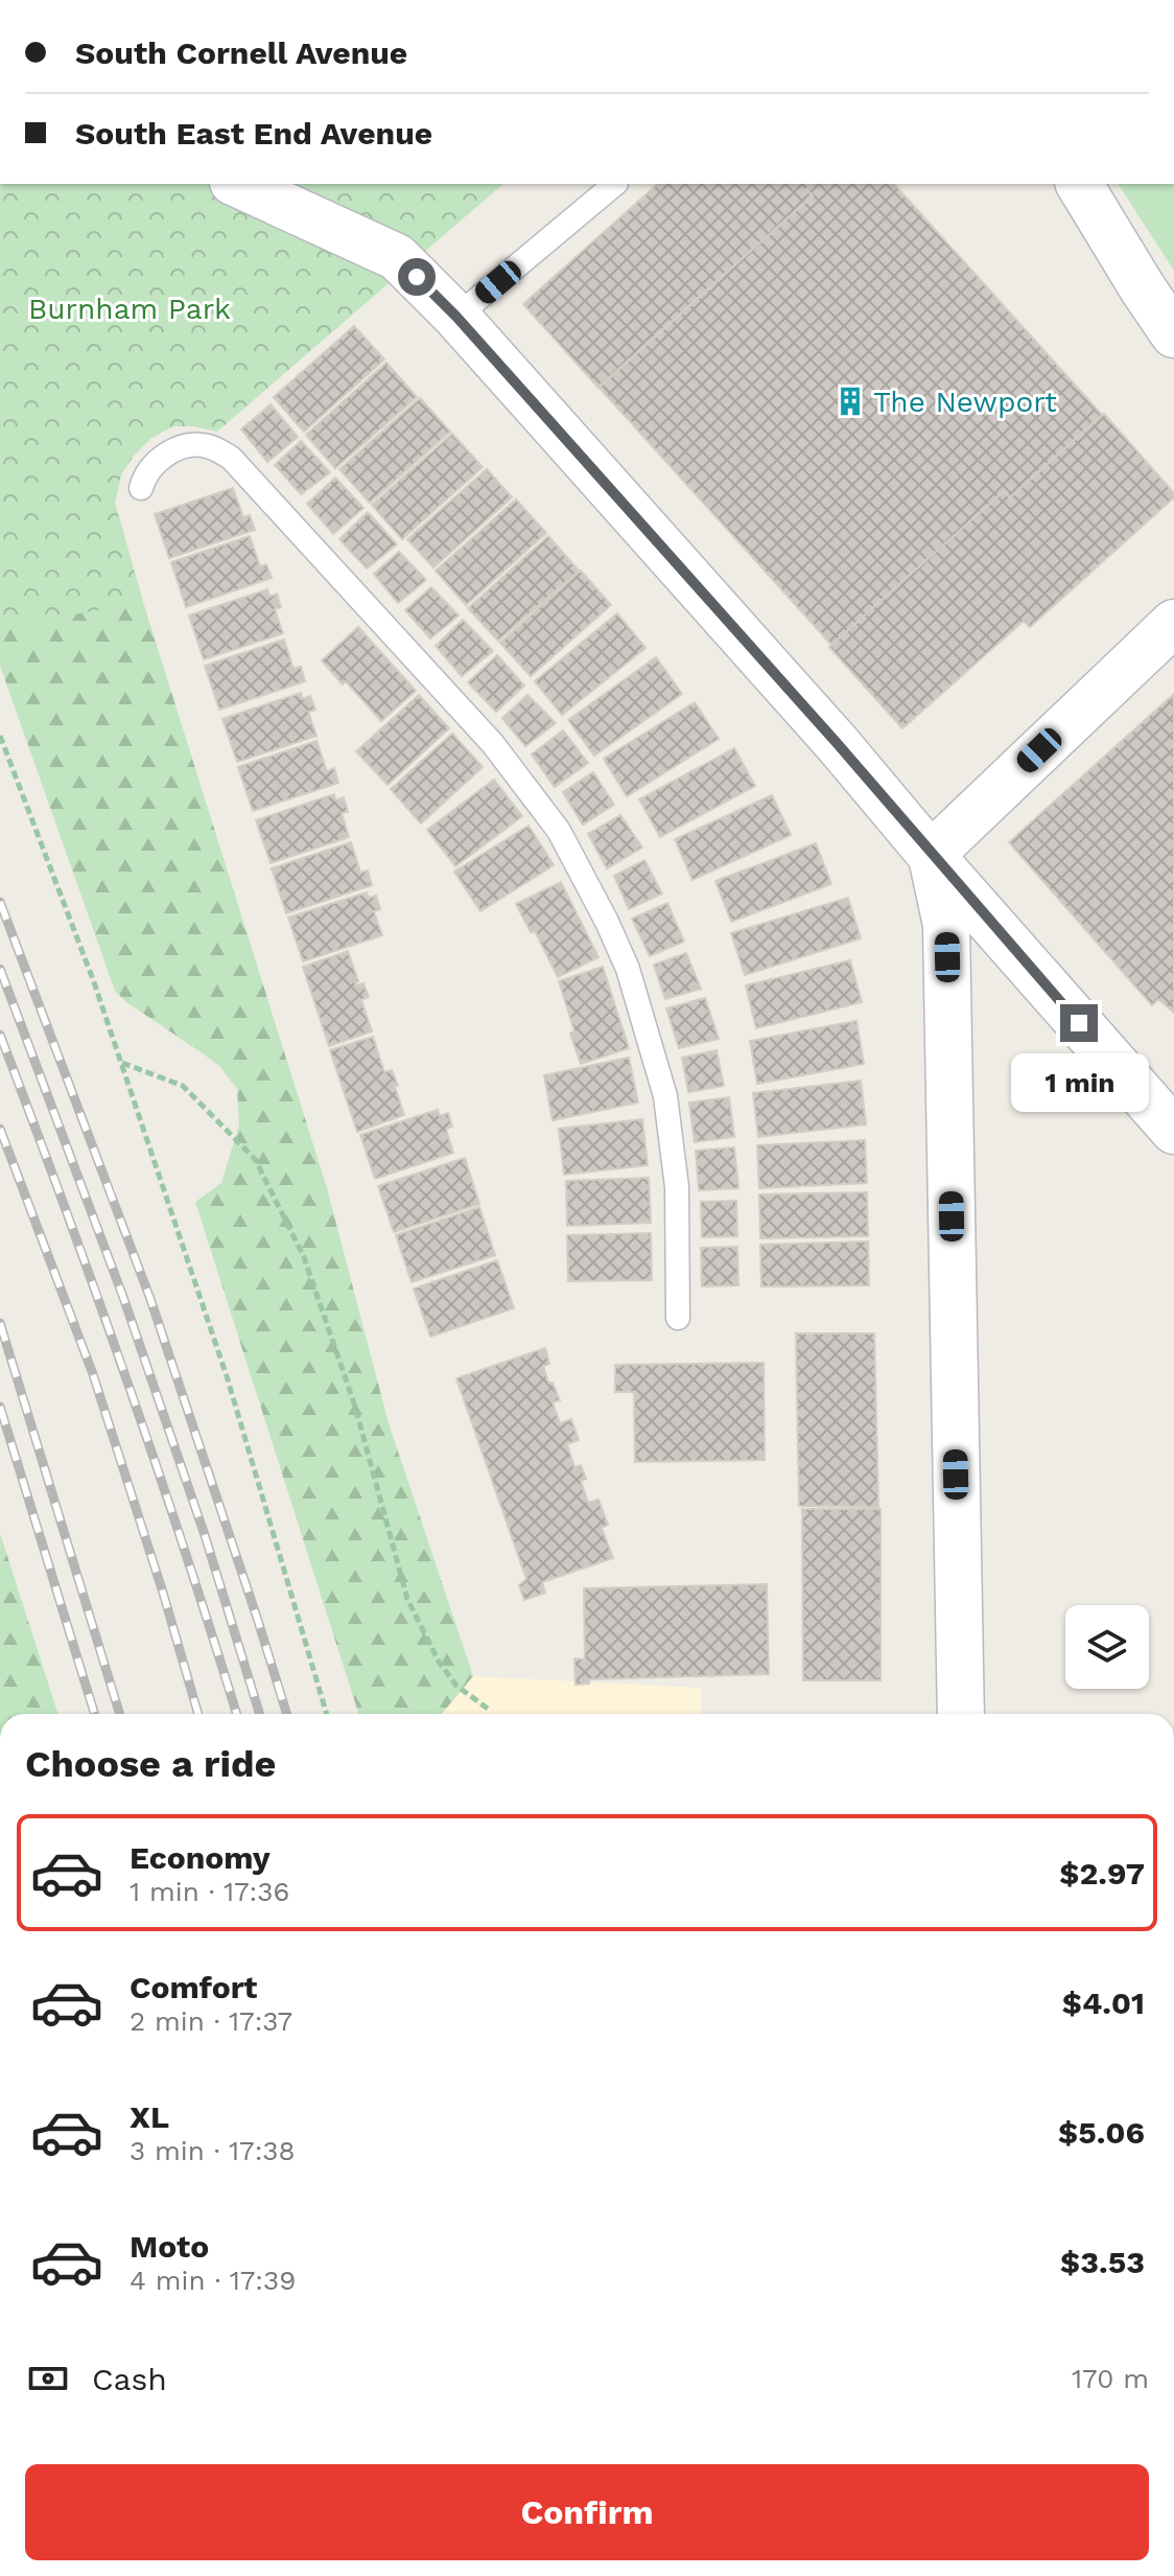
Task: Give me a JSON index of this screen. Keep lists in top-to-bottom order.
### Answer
{
  "parks": ["Burnham Park"],
  "places": {
    "building": ["The Newport"]
  },
  "page": {
    "banner": ["South Cornell Avenue", "South East End Avenue"],
    "bubble": "1 min",
    "heading": "Choose a ride",
    "list": [
      {
        "name": "Economy",
        "note": "1 min · 17:36",
        "value": "$2.97"
      },
      {
        "name": "Comfort",
        "note": "2 min · 17:37",
        "value": "$4.01"
      },
      {
        "name": "XL",
        "note": "3 min · 17:38",
        "value": "$5.06"
      },
      {
        "name": "Moto",
        "note": "4 min · 17:39",
        "value": "$3.53"
      }
    ],
    "pay": ["Cash", "170 m"],
    "buttons": "Confirm"
  }
}
